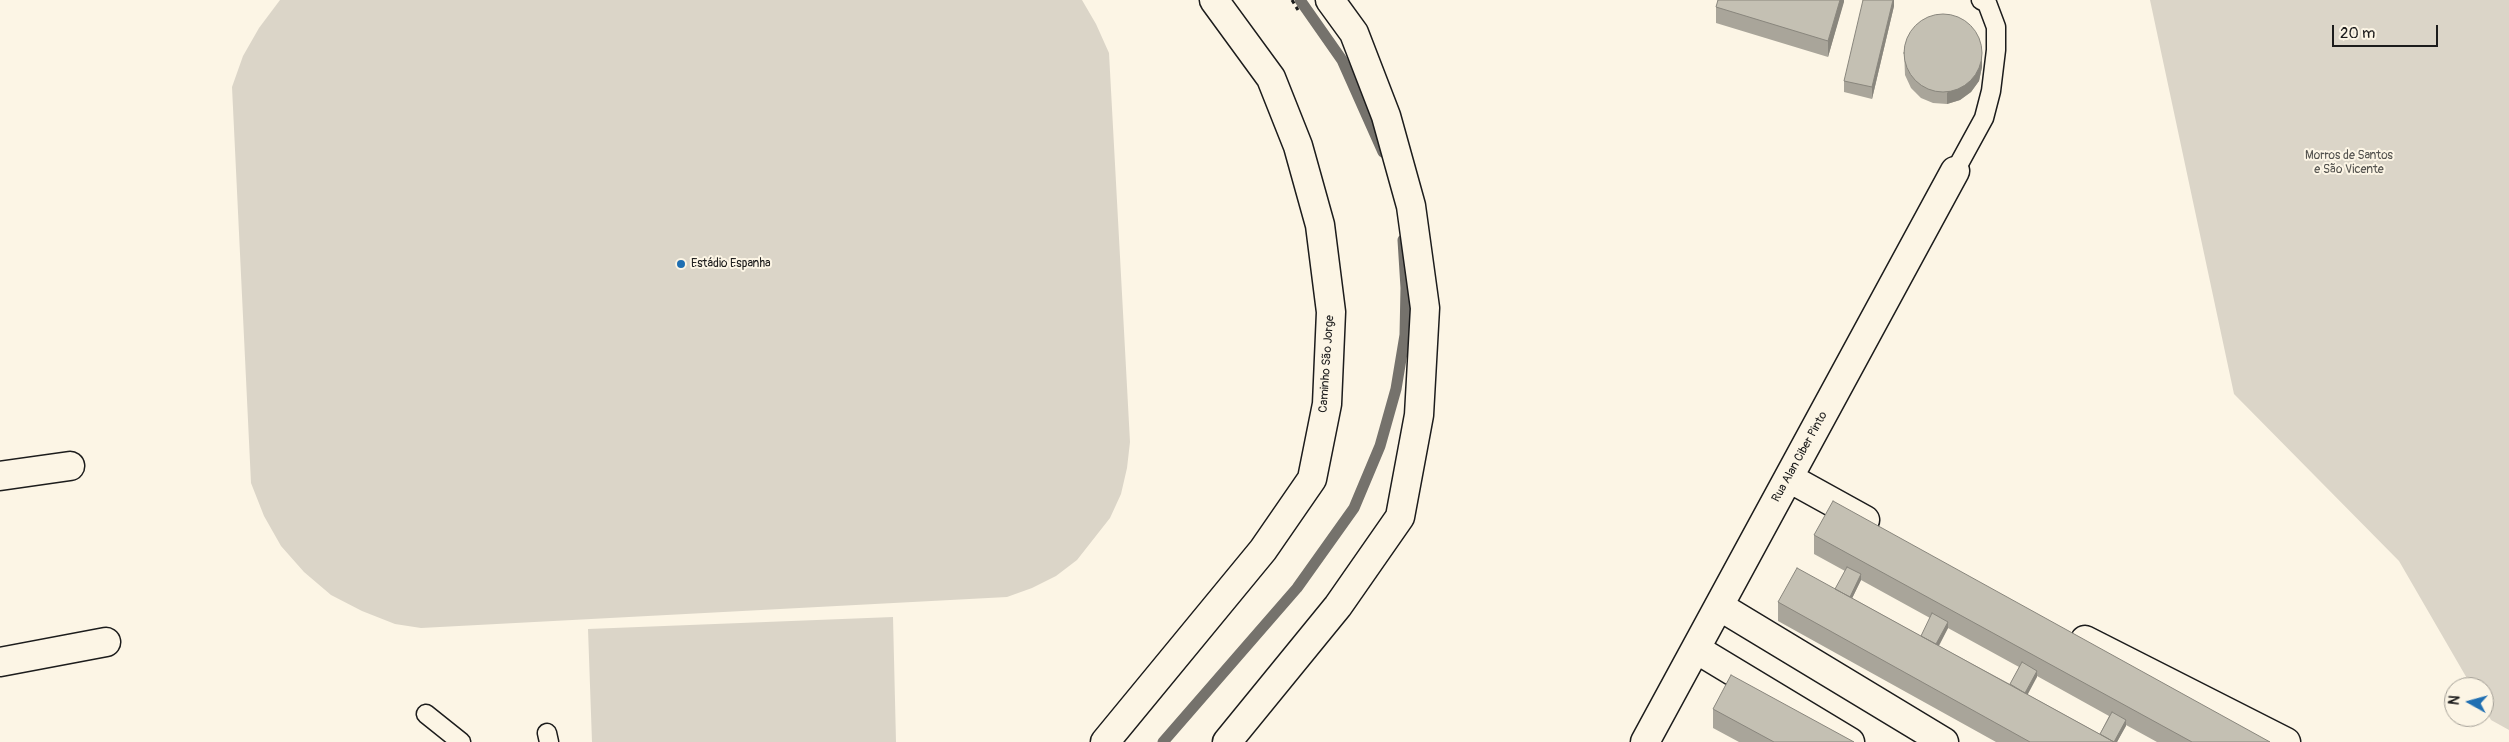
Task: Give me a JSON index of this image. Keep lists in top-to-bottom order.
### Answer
{
  "streets": {
    "street": ["Caminho São Jorge", "Rua Alan Ciber Pinto"]
  },
  "parks": ["Morros de Santos e São Vicente"],
  "places": ["Estádio Espanha"],
  "scale_bar": "20 m",
  "north": "left"
}
